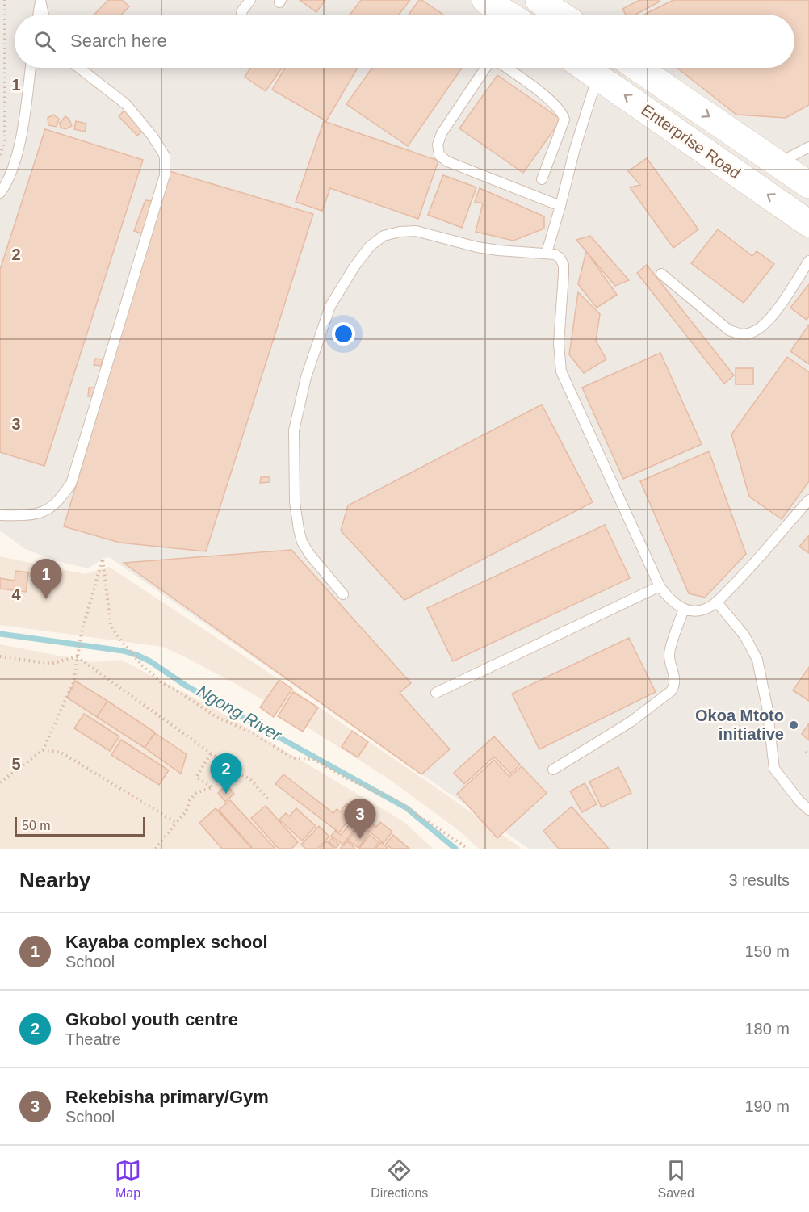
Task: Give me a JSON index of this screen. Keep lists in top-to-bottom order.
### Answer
{
  "streets": {
    "main road": ["Enterprise Road"]
  },
  "water": ["Ngong River"],
  "places": ["Okoa Mtoto initiative"],
  "scale_bar": "50 m",
  "page": {
    "search": "Search here",
    "pins": ["1", "2", "3"],
    "scale": "50 m",
    "heading": ["Nearby", "3 results"],
    "list": [
      {
        "mark": "1",
        "name": "Kayaba complex school",
        "note": "School",
        "value": "150 m"
      },
      {
        "mark": "2",
        "name": "Gkobol youth centre",
        "note": "Theatre",
        "value": "180 m"
      },
      {
        "mark": "3",
        "name": "Rekebisha primary/Gym",
        "note": "School",
        "value": "190 m"
      }
    ],
    "nav": ["Map", "Directions", "Saved"]
  },
  "grid": {
    "rows": [
      "1",
      "2",
      "3",
      "4",
      "5"
    ]
  }
}
